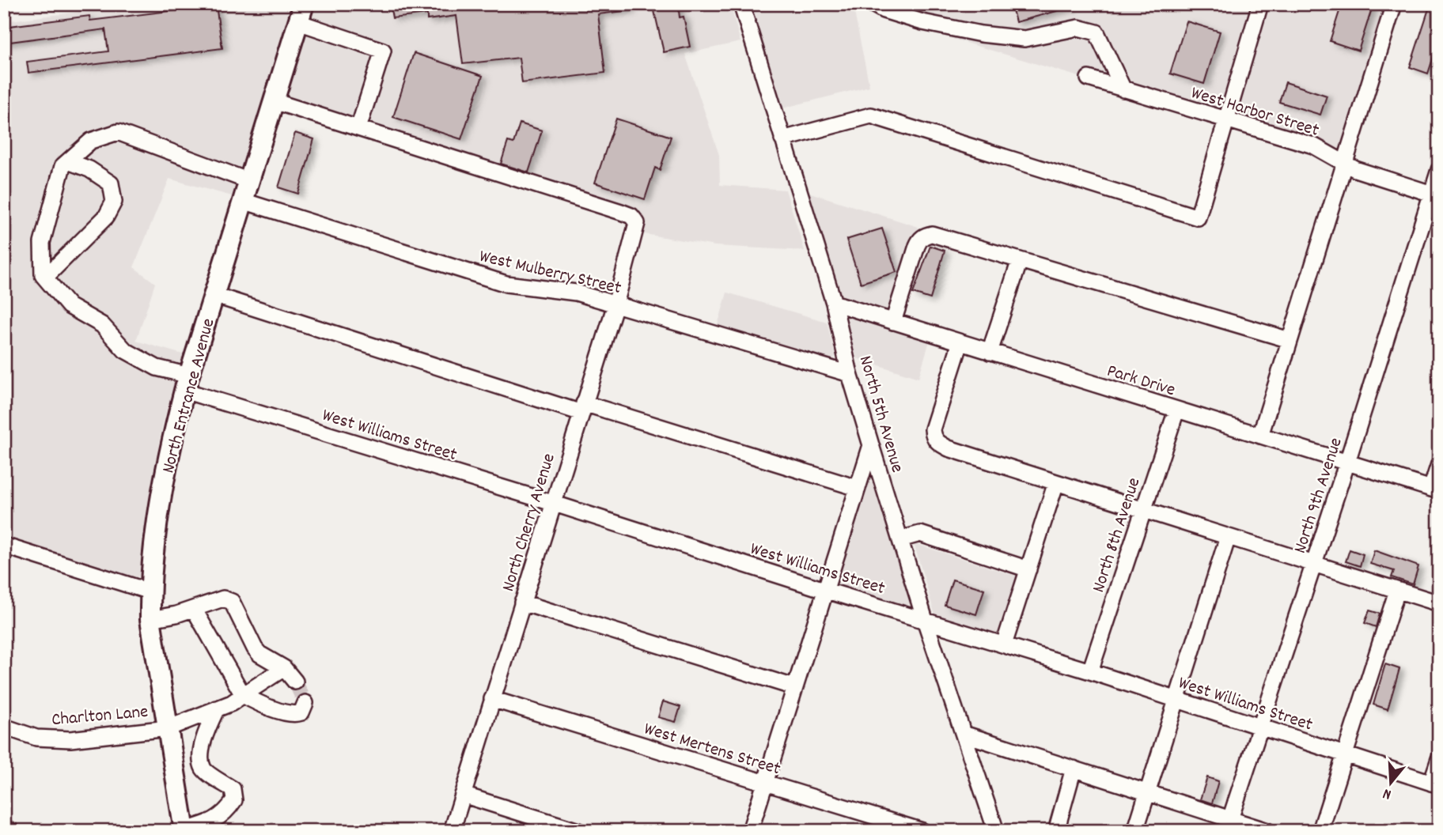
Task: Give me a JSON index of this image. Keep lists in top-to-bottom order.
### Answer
{
  "streets": {
    "main road": ["North Entrance Avenue"],
    "street": [
      "West Harbor Street",
      "West Mulberry Street",
      "Park Drive",
      "North 5th Avenue",
      "West Williams Street",
      "North 9th Avenue",
      "North Cherry Avenue",
      "North 8th Avenue",
      "Charlton Lane",
      "West Mertens Street"
    ]
  },
  "crossings": [
    ["West Harbor Street", "North 9th Avenue"],
    ["West Mulberry Street", "North Entrance Avenue"],
    ["West Mulberry Street", "North 5th Avenue"],
    ["West Mulberry Street", "North Cherry Avenue"],
    ["Park Drive", "North 5th Avenue"],
    ["Park Drive", "North 9th Avenue"],
    ["Park Drive", "North 8th Avenue"],
    ["North Entrance Avenue", "West Williams Street"],
    ["North Entrance Avenue", "Charlton Lane"],
    ["North 5th Avenue", "West Williams Street"],
    ["West Williams Street", "North 9th Avenue"],
    ["West Williams Street", "North Cherry Avenue"],
    ["West Williams Street", "North 8th Avenue"],
    ["North Cherry Avenue", "West Mertens Street"]
  ],
  "north": "bottom"
}
